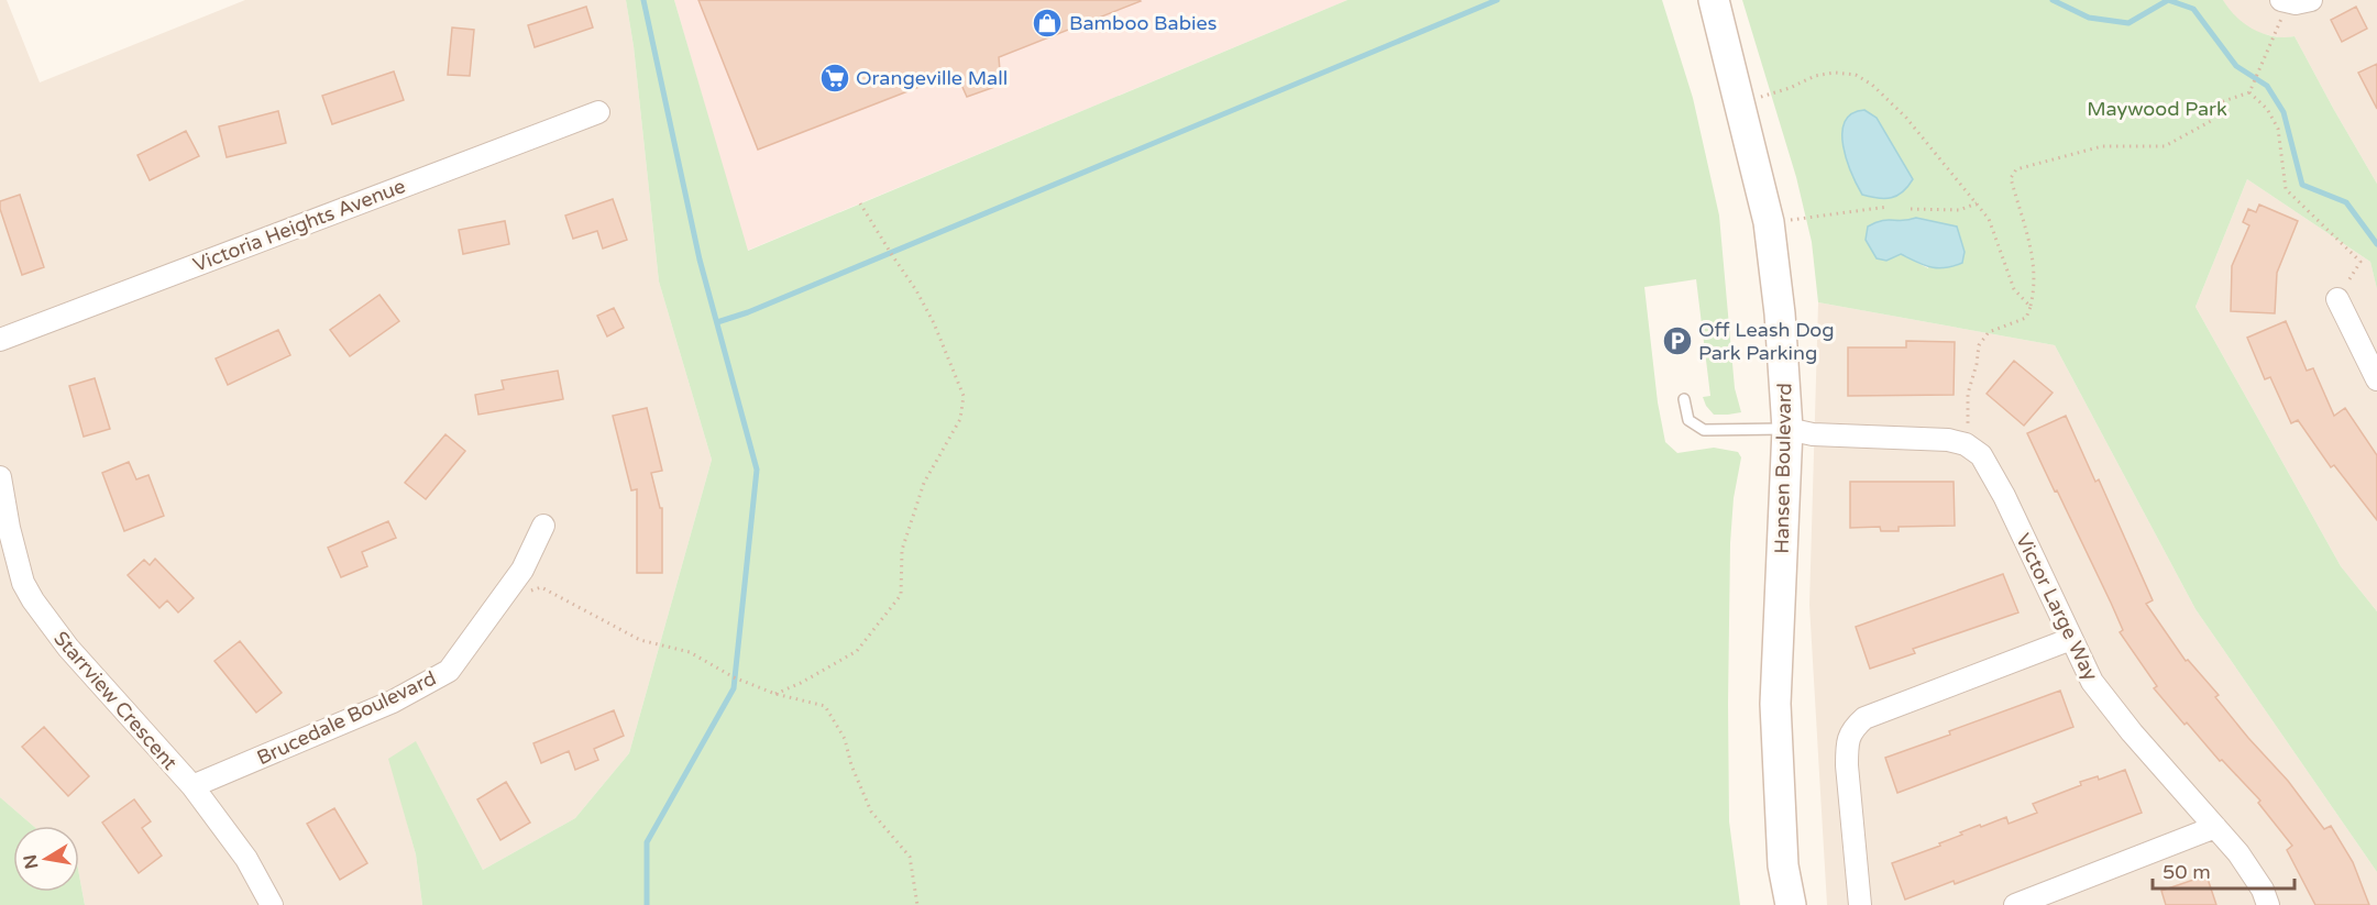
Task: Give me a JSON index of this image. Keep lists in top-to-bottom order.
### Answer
{
  "streets": {
    "street": [
      "Victoria Heights Avenue",
      "Hansen Boulevard",
      "Victor Large Way",
      "Starrview Crescent",
      "Brucedale Boulevard"
    ]
  },
  "crossings": [
    ["Starrview Crescent", "Brucedale Boulevard"]
  ],
  "parks": ["Maywood Park"],
  "places": {
    "shop": ["Bamboo Babies"],
    "supermarket": ["Orangeville Mall"],
    "parking": ["Off Leash Dog Park Parking"]
  },
  "scale_bar": "50 m",
  "north": "left"
}
